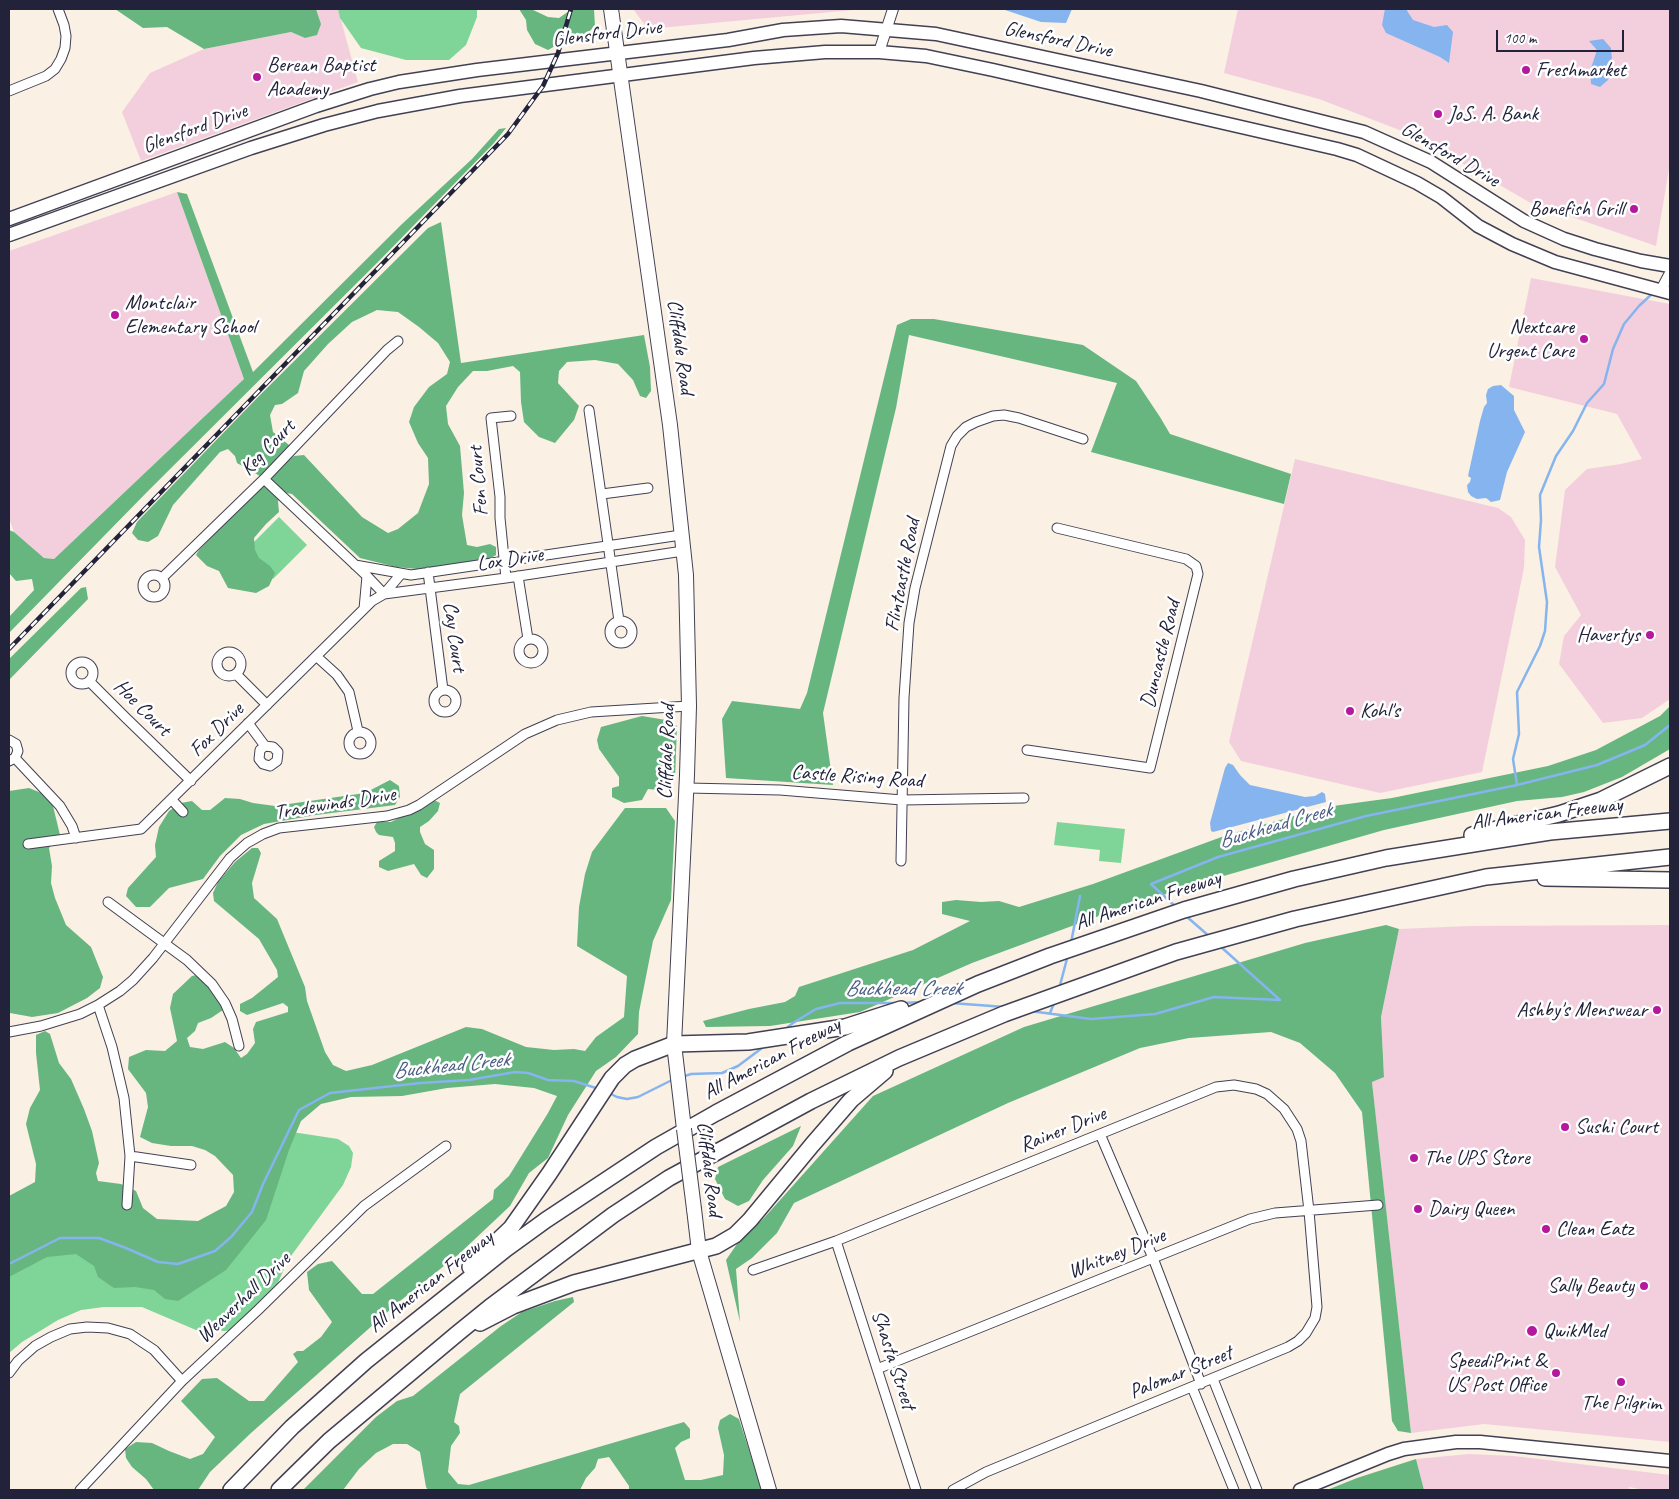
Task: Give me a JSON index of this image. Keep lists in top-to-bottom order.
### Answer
{
  "streets": {
    "highway": ["All American Freeway"],
    "main road": ["Glensford Drive", "Cliffdale Road"],
    "street": [
      "Keg Court",
      "Fen Court",
      "Lox Drive",
      "Flintcastle Road",
      "Cay Court",
      "Duncastle Road",
      "Hoe Court",
      "Fox Drive",
      "Castle Rising Road",
      "Tradewinds Drive",
      "Rainer Drive",
      "Whitney Drive",
      "Weaverhall Drive",
      "Shasta Street",
      "Palomar Street"
    ]
  },
  "crossings": [
    ["Glensford Drive", "Cliffdale Road"],
    ["Cliffdale Road", "Lox Drive"],
    ["Cliffdale Road", "Castle Rising Road"],
    ["Cliffdale Road", "Tradewinds Drive"],
    ["Fen Court", "Lox Drive"],
    ["Lox Drive", "Cay Court"],
    ["Lox Drive", "Fox Drive"],
    ["Flintcastle Road", "Castle Rising Road"],
    ["Hoe Court", "Fox Drive"],
    ["Rainer Drive", "Whitney Drive"],
    ["Rainer Drive", "Shasta Street"],
    ["Rainer Drive", "Palomar Street"],
    ["Whitney Drive", "Shasta Street"],
    ["Whitney Drive", "Palomar Street"]
  ],
  "water": ["Buckhead Creek"],
  "places": [
    "Freshmarket",
    "Berean Baptist Academy",
    "JoS. A. Bank",
    "Bonefish Grill",
    "Montclair Elementary School",
    "Nextcare Urgent Care",
    "Havertys",
    "Kohl's",
    "Ashby's Menswear",
    "Sushi Court",
    "The UPS Store",
    "Dairy Queen",
    "Clean Eatz",
    "Sally Beauty",
    "QwikMed",
    "SpeediPrint & US Post Office",
    "The Pilgrim"
  ],
  "scale_bar": "100 m"
}
